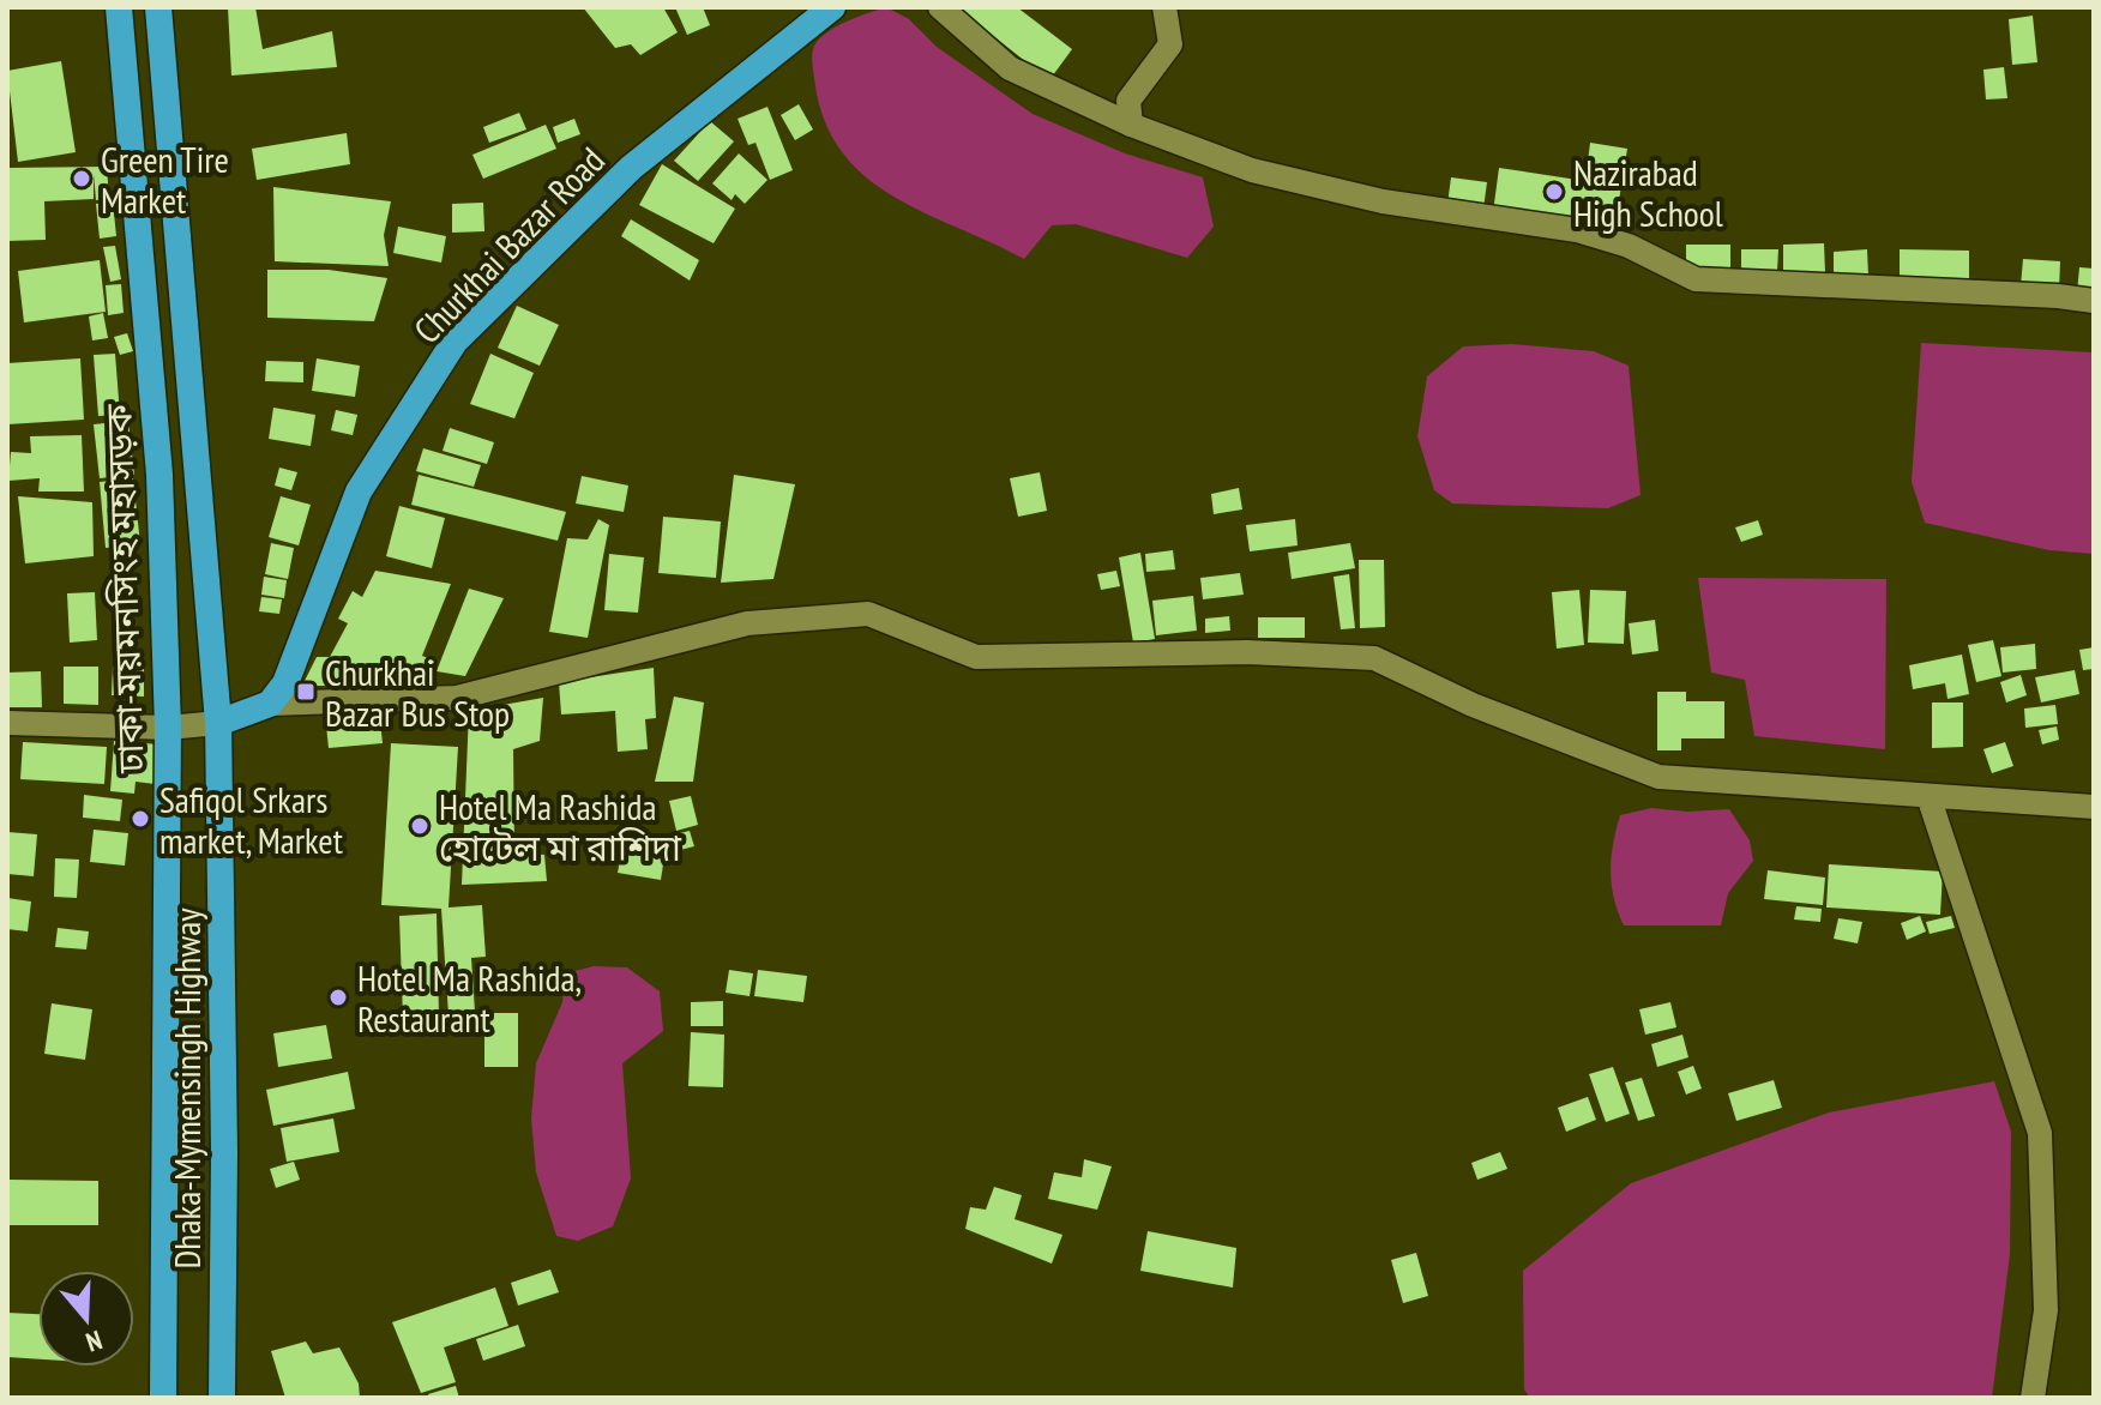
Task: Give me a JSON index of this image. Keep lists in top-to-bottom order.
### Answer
{
  "streets": {
    "highway": ["Churkhai Bazar Road", "ঢাকা-ময়মনসিংহ মহাসড়ক", "Dhaka-Mymensingh Highway"]
  },
  "crossings": [
    ["ঢাকা-ময়মনসিংহ মহাসড়ক", "Dhaka-Mymensingh Highway"]
  ],
  "places": {
    "other": [
      "Green Tire Market",
      "Nazirabad High School",
      "Safiqol Srkars market, Market",
      "Hotel Ma Rashida হোটেল মা রাশিদা",
      "Hotel Ma Rashida, Restaurant"
    ],
    "transit": ["Churkhai Bazar Bus Stop"]
  },
  "north": "bottom"
}
